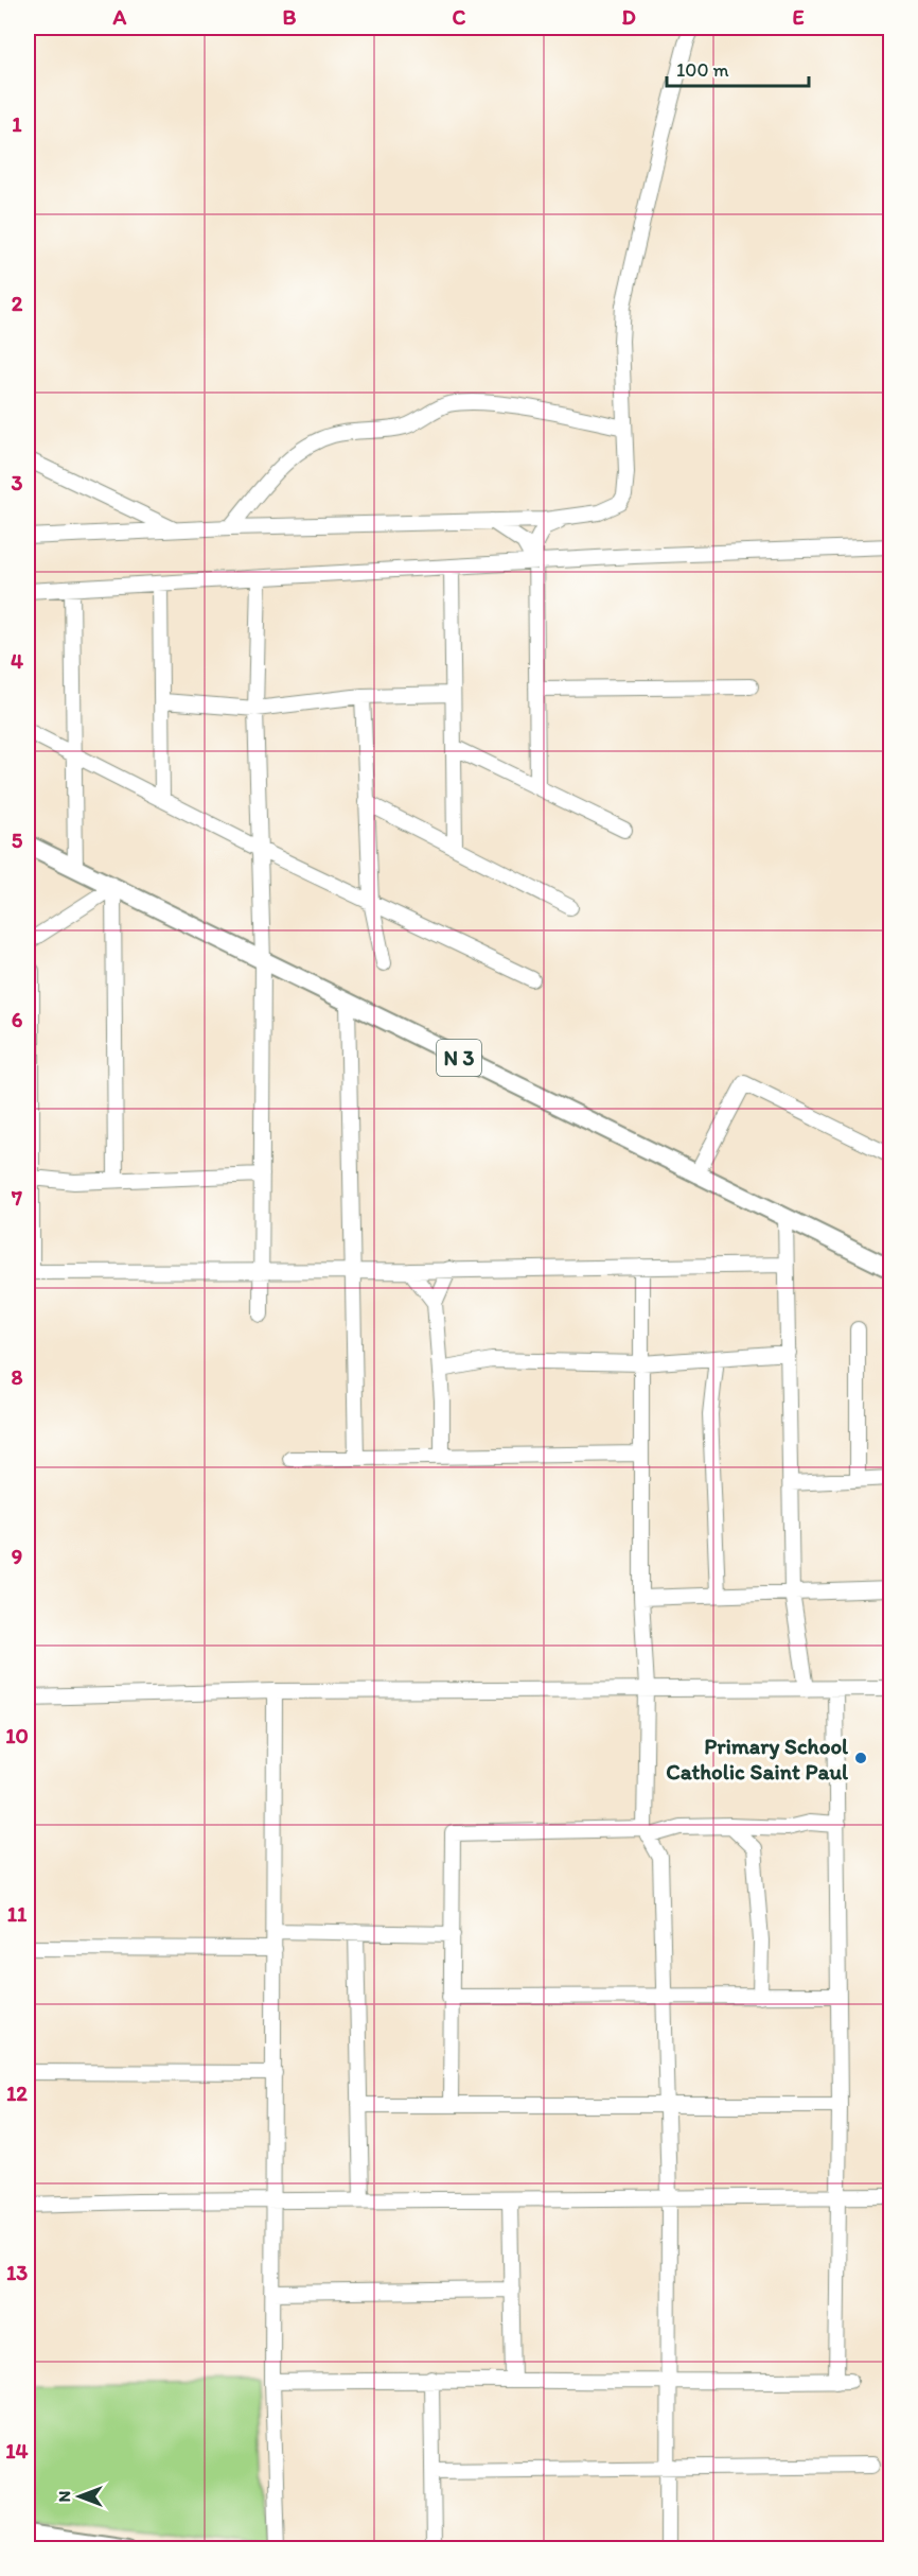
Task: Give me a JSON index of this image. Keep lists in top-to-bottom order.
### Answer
{
  "streets": {
    "main road": ["N 3"]
  },
  "places": ["Primary School Catholic Saint Paul"],
  "scale_bar": "100 m",
  "north": "left",
  "grid": {
    "columns": [
      "A",
      "B",
      "C",
      "D",
      "E"
    ],
    "rows": [
      "1",
      "2",
      "3",
      "4",
      "5",
      "6",
      "7",
      "8",
      "9",
      "10",
      "11",
      "12",
      "13",
      "14"
    ]
  }
}
